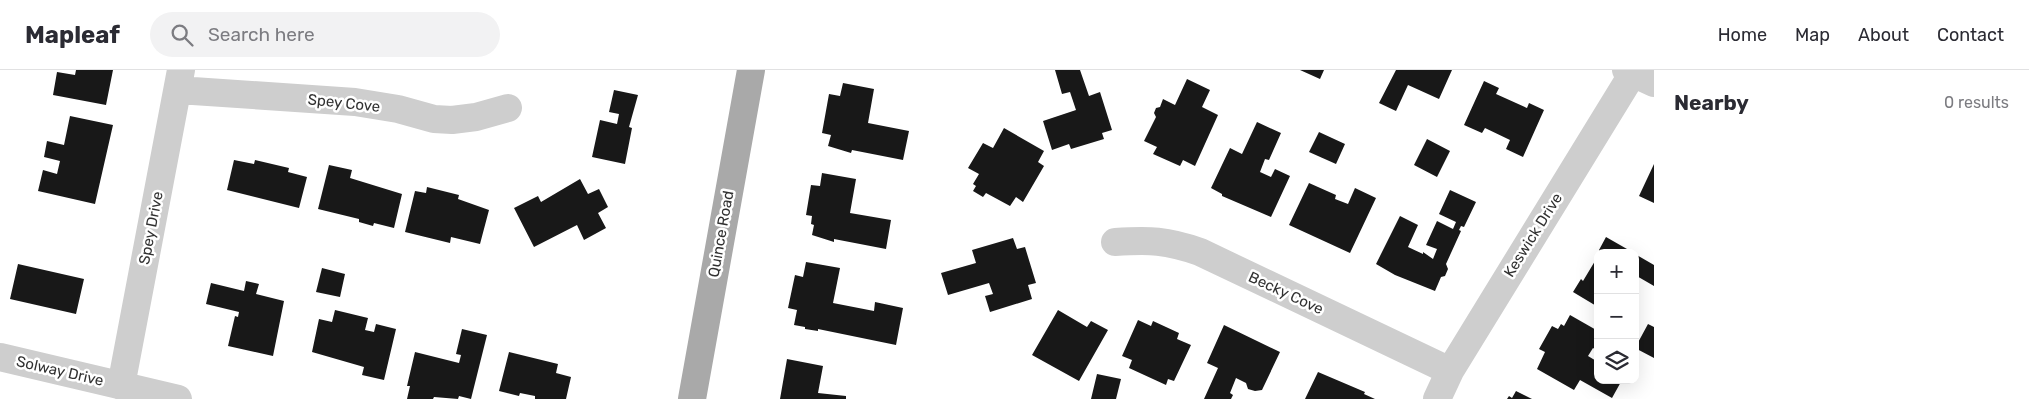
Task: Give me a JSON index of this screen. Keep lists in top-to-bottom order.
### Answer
{
  "streets": {
    "main road": ["Quince Road"],
    "street": [
      "Spey Cove",
      "Spey Drive",
      "Keswick Drive",
      "Becky Cove",
      "Solway Drive"
    ]
  },
  "crossings": [
    ["Spey Cove", "Spey Drive"],
    ["Spey Drive", "Solway Drive"],
    ["Keswick Drive", "Becky Cove"]
  ],
  "page": {
    "header": "Mapleaf",
    "search": "Search here",
    "nav": [
      "Home",
      "Map",
      "About",
      "Contact"
    ],
    "heading": ["Nearby", "0 results"],
    "map_buttons": ["+", "−"]
  }
}
